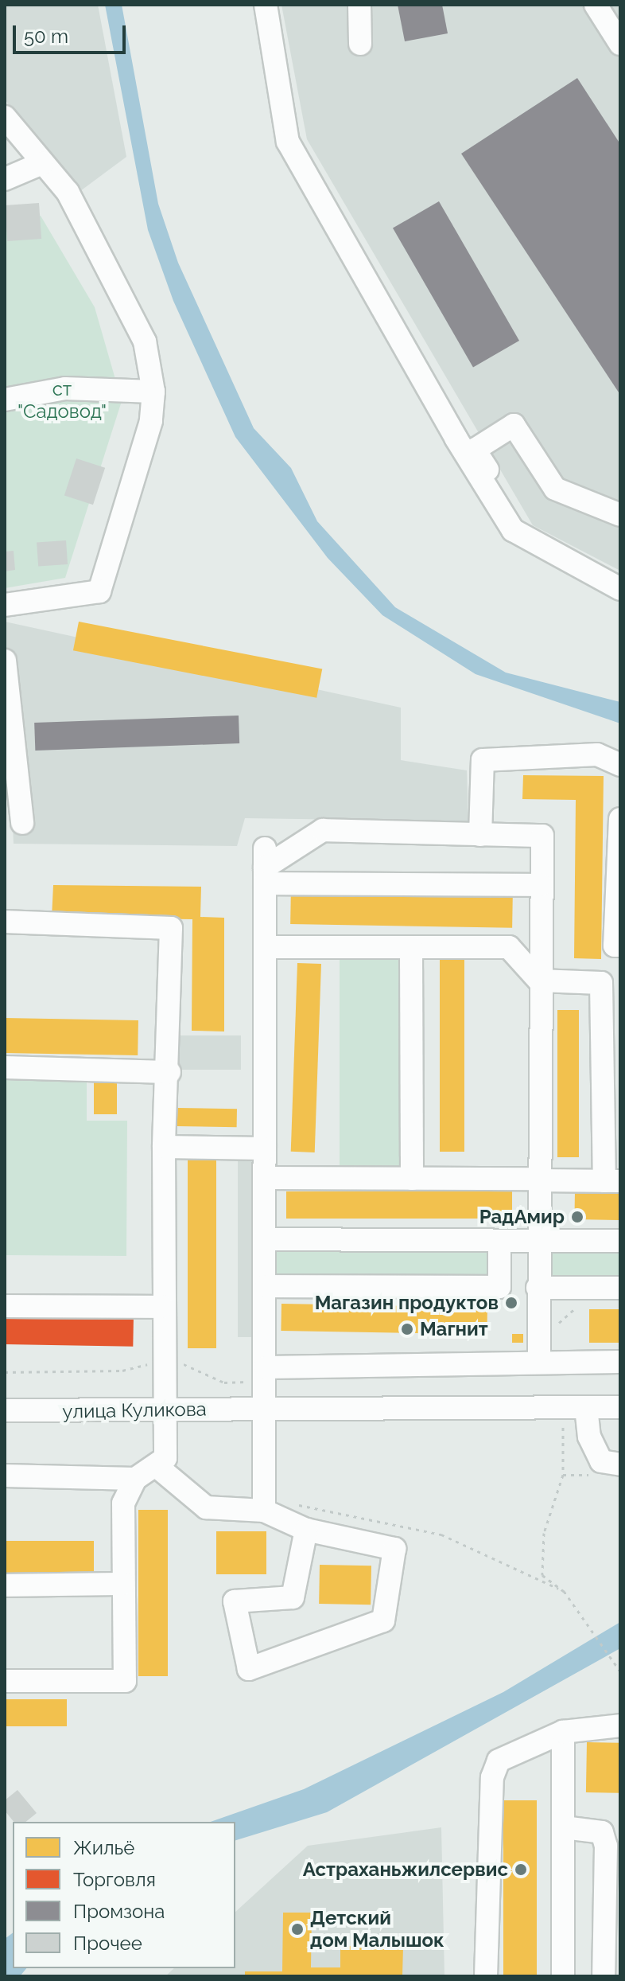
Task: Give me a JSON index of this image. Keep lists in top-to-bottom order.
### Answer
{
  "streets": {
    "street": ["улица Куликова"]
  },
  "parks": ["ст \"Садовод\""],
  "places": [
    "РадАмир",
    "Магазин продуктов",
    "Магнит",
    "Астраханьжилсервис",
    "Детский дом Малышок"
  ],
  "legend": [
    "Жильё",
    "Торговля",
    "Промзона",
    "Прочее"
  ],
  "scale_bar": "50 m"
}
